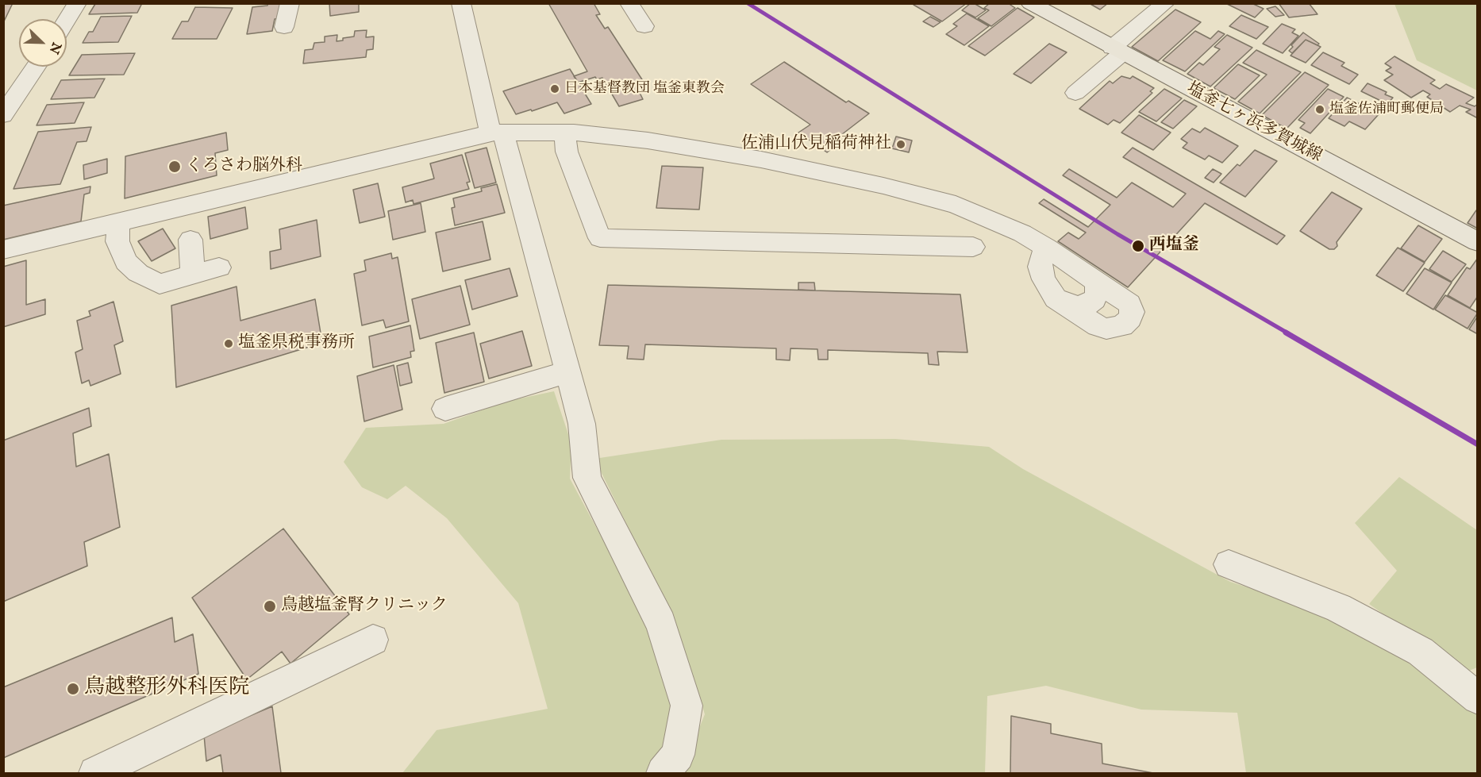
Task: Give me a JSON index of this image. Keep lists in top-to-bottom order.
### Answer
{
  "streets": {
    "main road": ["塩釜七ヶ浜多賀城線"]
  },
  "places": [
    "日本基督教団 塩釜東教会",
    "塩釜佐浦町郵便局",
    "佐浦山伏見稲荷神社",
    "くろさわ脳外科",
    "西塩釜",
    "塩釜県税事務所",
    "鳥越塩釜腎クリニック",
    "鳥越整形外科医院"
  ],
  "north": "bottom right"
}
